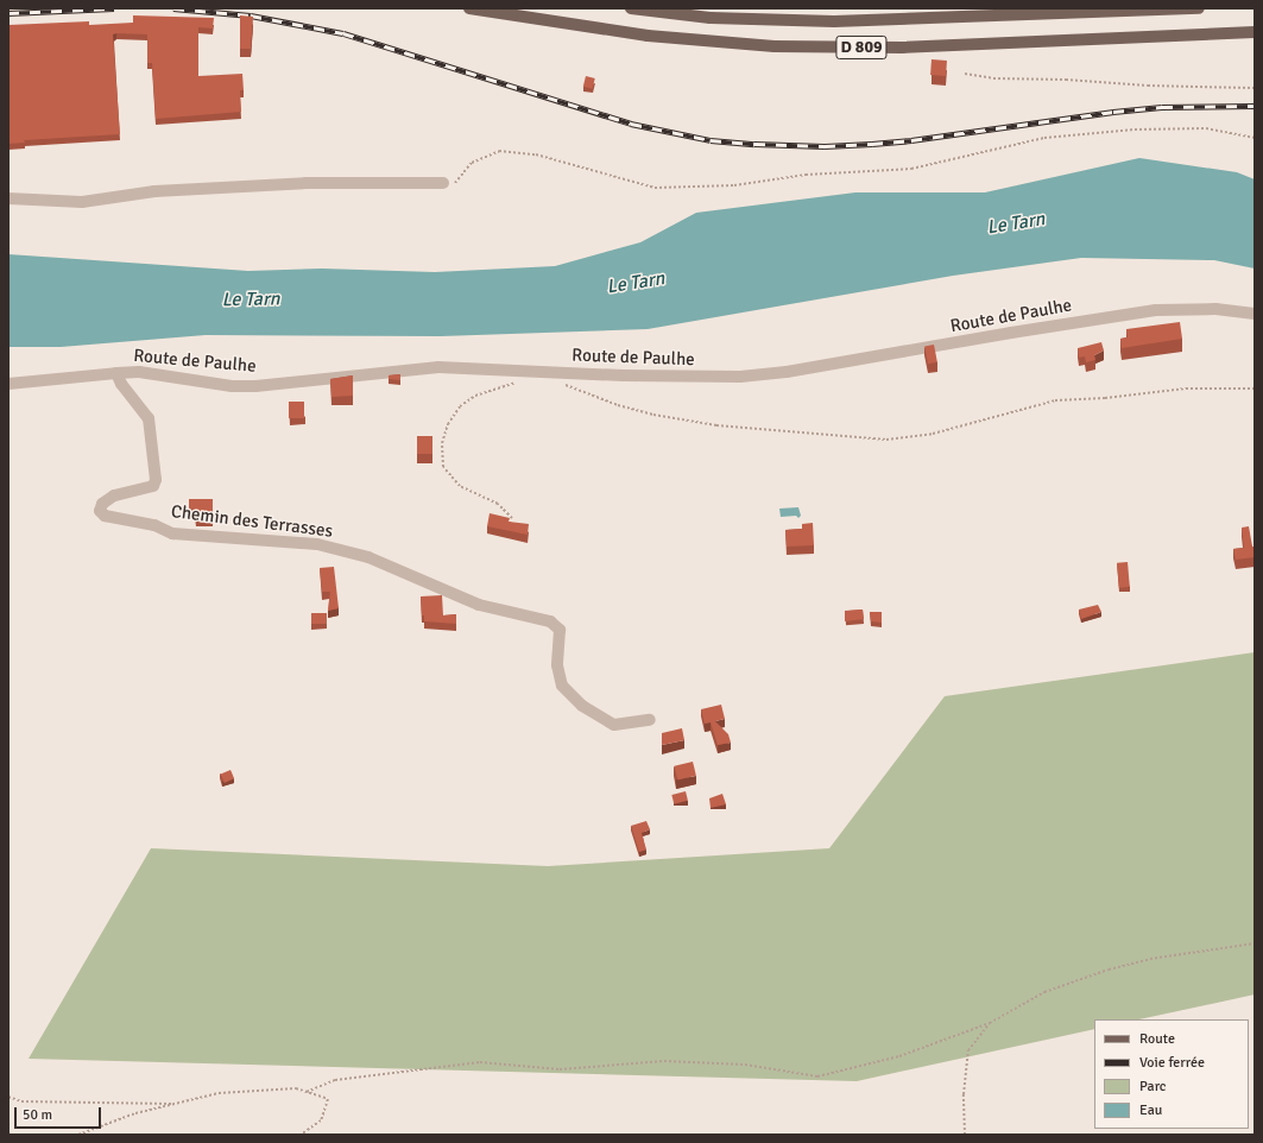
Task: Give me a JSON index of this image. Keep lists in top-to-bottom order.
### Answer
{
  "streets": {
    "main road": ["D 809"],
    "street": ["Route de Paulhe", "Chemin des Terrasses"]
  },
  "crossings": [
    ["Route de Paulhe", "Chemin des Terrasses"]
  ],
  "water": ["Le Tarn"],
  "legend": [
    "Route",
    "Voie ferrée",
    "Parc",
    "Eau"
  ],
  "scale_bar": "50 m"
}
